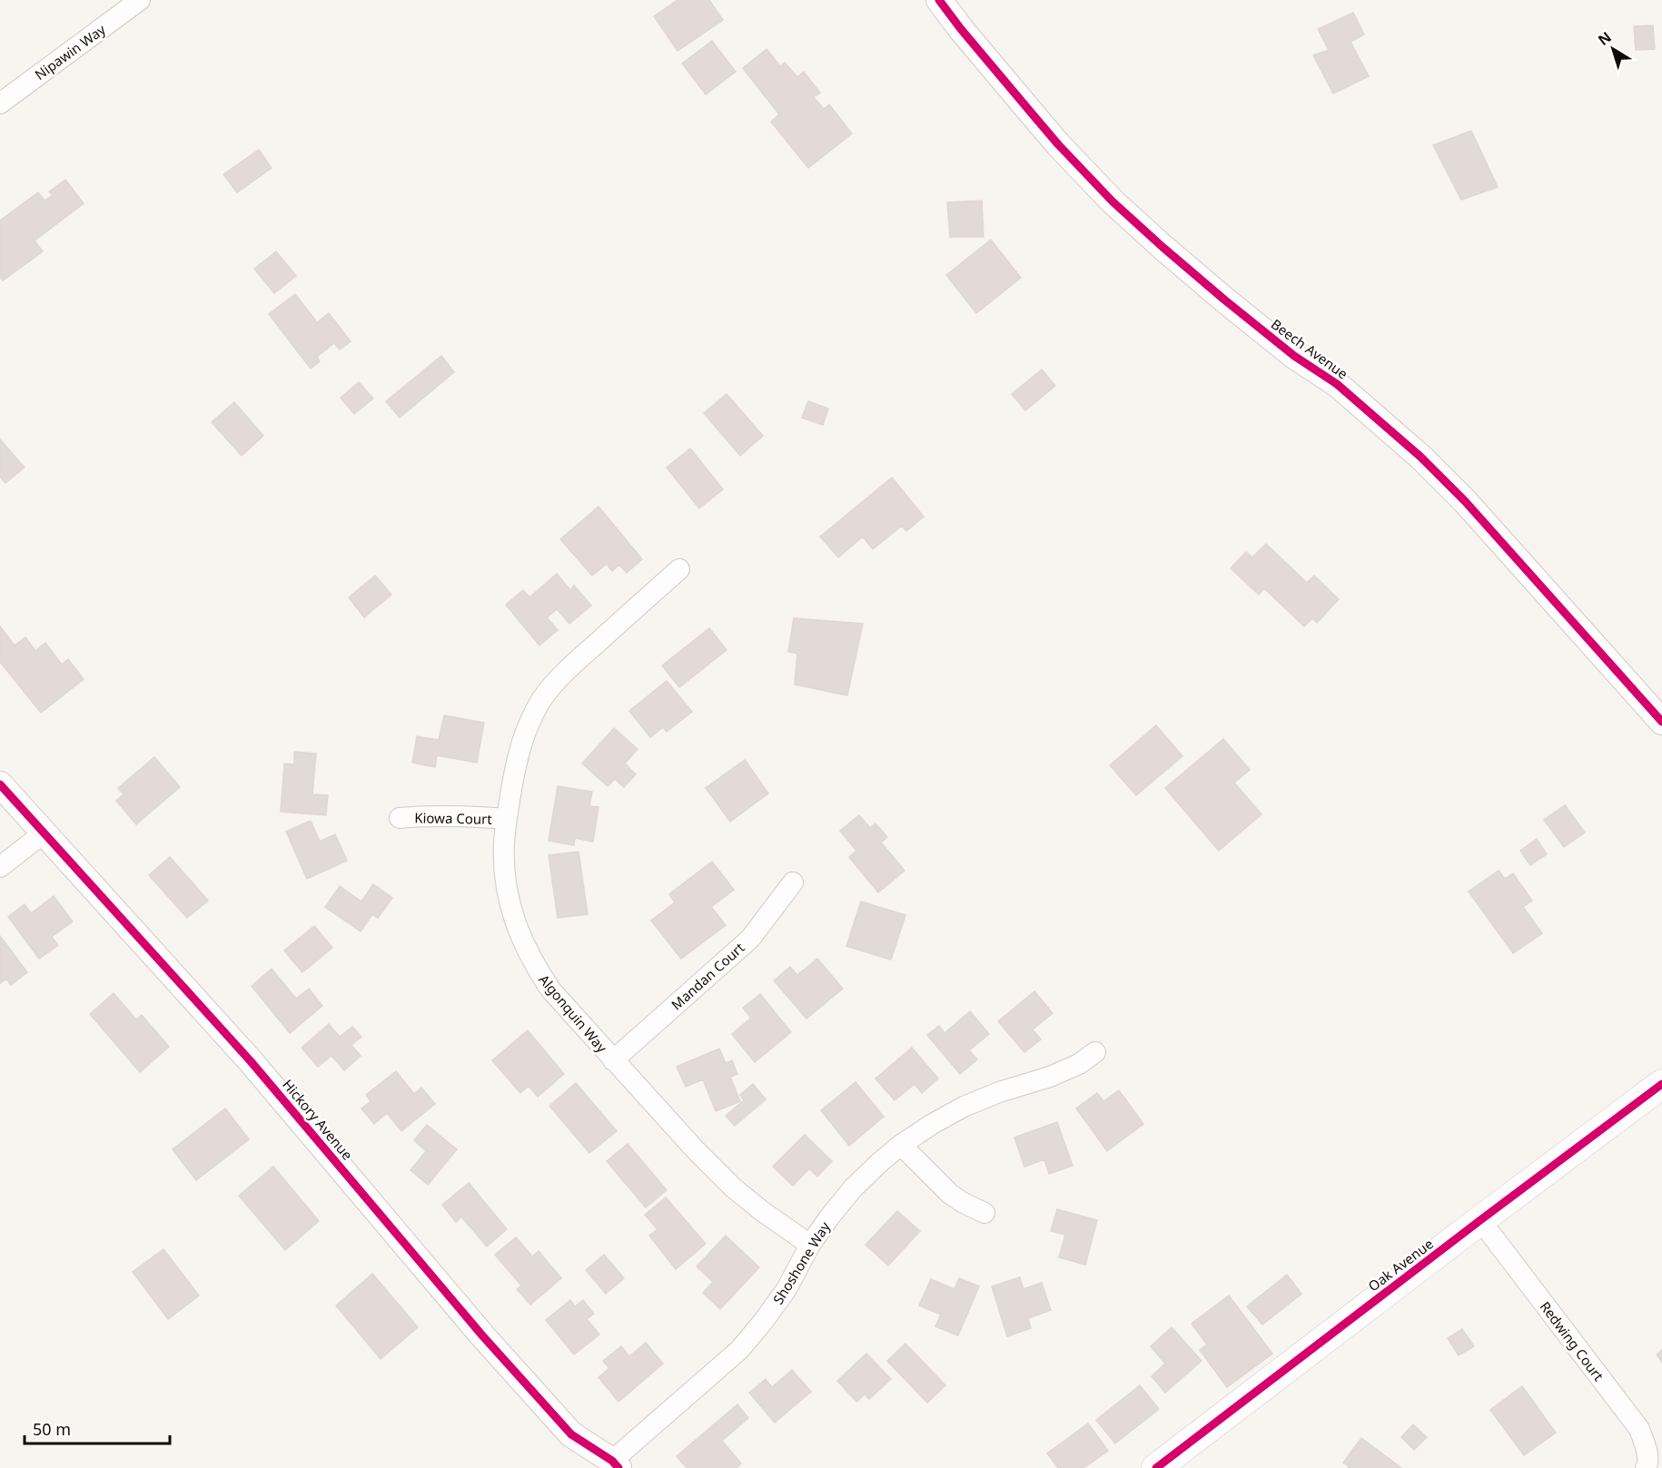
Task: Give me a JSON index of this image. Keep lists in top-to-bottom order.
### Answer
{
  "streets": {
    "main road": ["Oak Avenue"],
    "street": [
      "Nipawin Way",
      "Beech Avenue",
      "Kiowa Court",
      "Mandan Court",
      "Algonquin Way",
      "Hickory Avenue",
      "Shoshone Way",
      "Redwing Court"
    ]
  },
  "crossings": [
    ["Kiowa Court", "Algonquin Way"],
    ["Mandan Court", "Algonquin Way"],
    ["Algonquin Way", "Shoshone Way"],
    ["Hickory Avenue", "Shoshone Way"],
    ["Oak Avenue", "Redwing Court"]
  ],
  "scale_bar": "50 m",
  "north": "top left"
}
